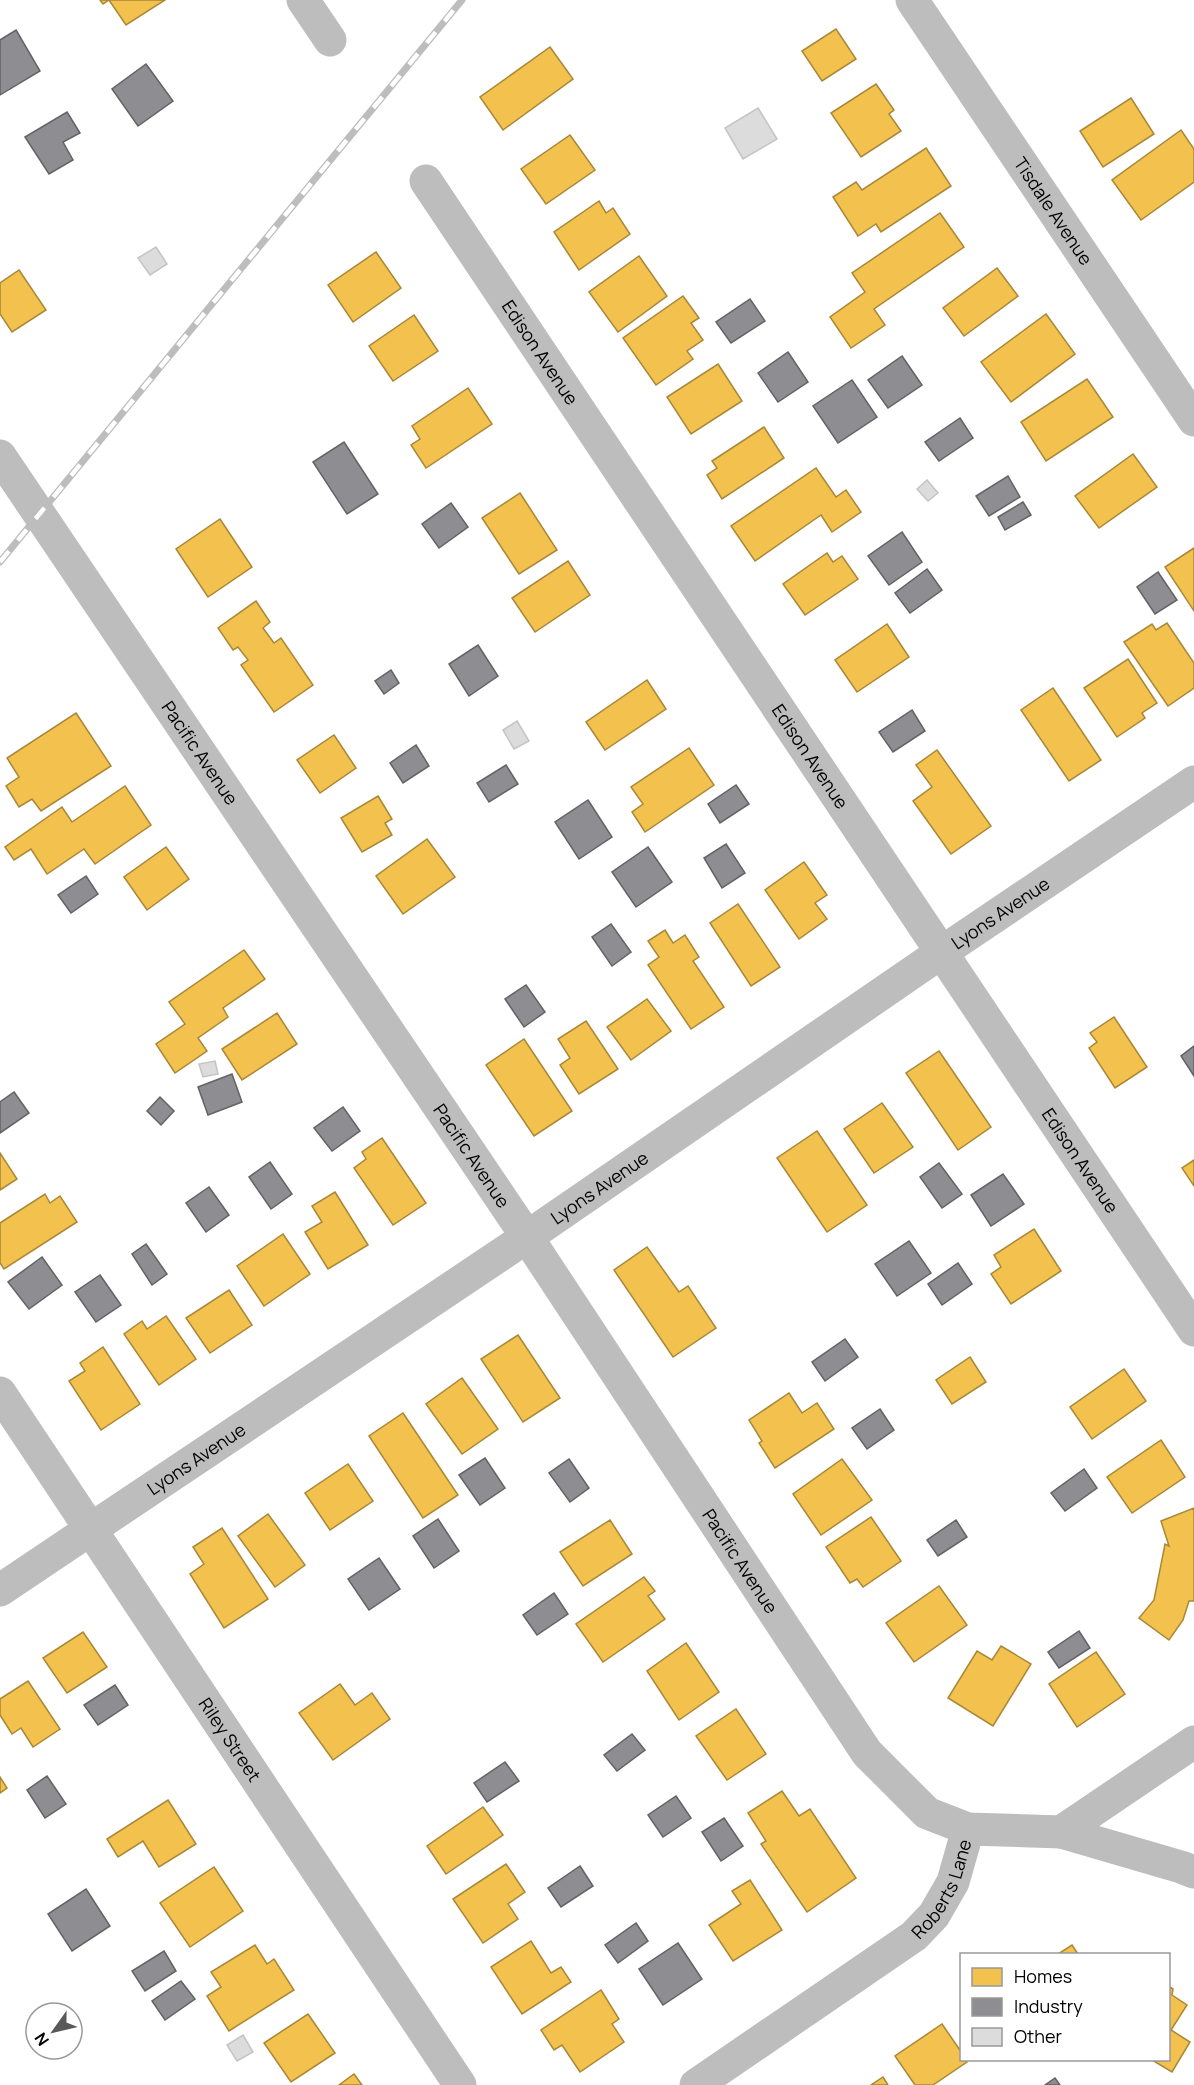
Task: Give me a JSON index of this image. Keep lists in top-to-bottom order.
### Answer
{
  "streets": {
    "street": [
      "Tisdale Avenue",
      "Edison Avenue",
      "Pacific Avenue",
      "Lyons Avenue",
      "Riley Street",
      "Roberts Lane"
    ]
  },
  "crossings": [
    ["Edison Avenue", "Lyons Avenue"],
    ["Pacific Avenue", "Lyons Avenue"],
    ["Pacific Avenue", "Roberts Lane"],
    ["Lyons Avenue", "Riley Street"]
  ],
  "legend": ["Homes", "Industry", "Other"],
  "north": "bottom left"
}
